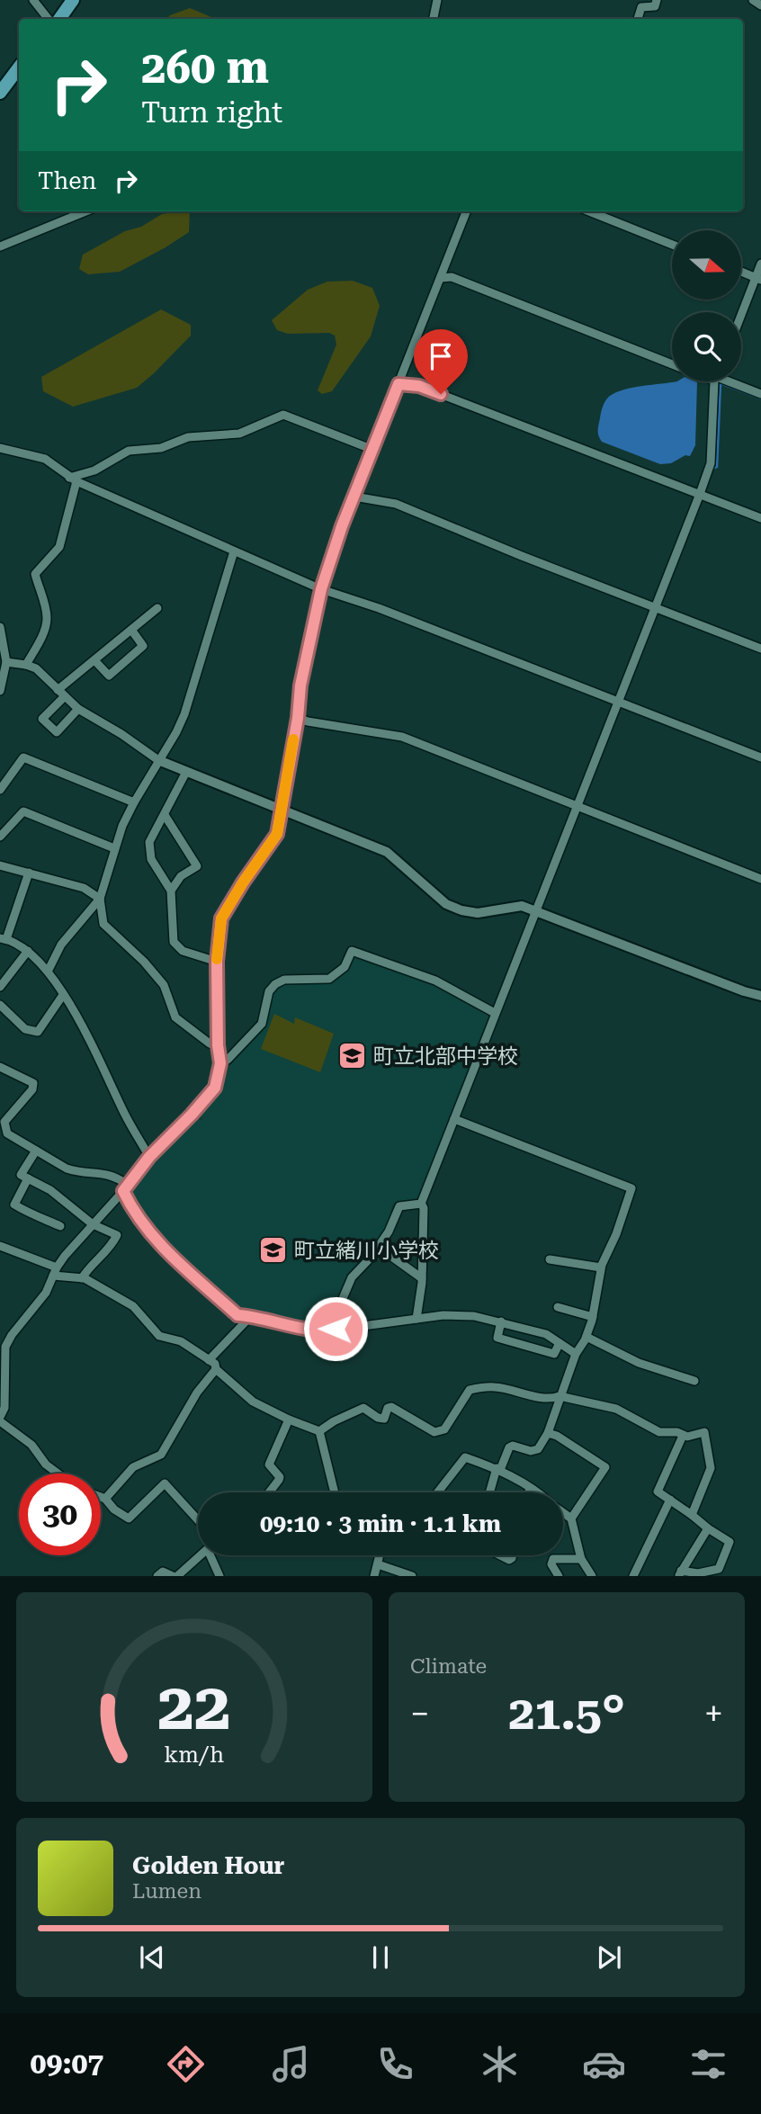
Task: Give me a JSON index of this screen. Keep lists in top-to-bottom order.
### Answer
{
  "places": {
    "school or university": ["町立北部中学校", "町立緒川小学校"]
  },
  "north": "right",
  "page": {
    "turn": ["260 m", "Turn right"],
    "then": "Then",
    "limit": "30",
    "trip": "09:10 · 3 min · 1.1 km",
    "tile": "Climate",
    "heat": ["−", "21.5°", "+"],
    "song": ["Golden Hour", "Lumen"],
    "tabs": "09:07",
    "gauge": ["22", "km/h"]
  }
}
